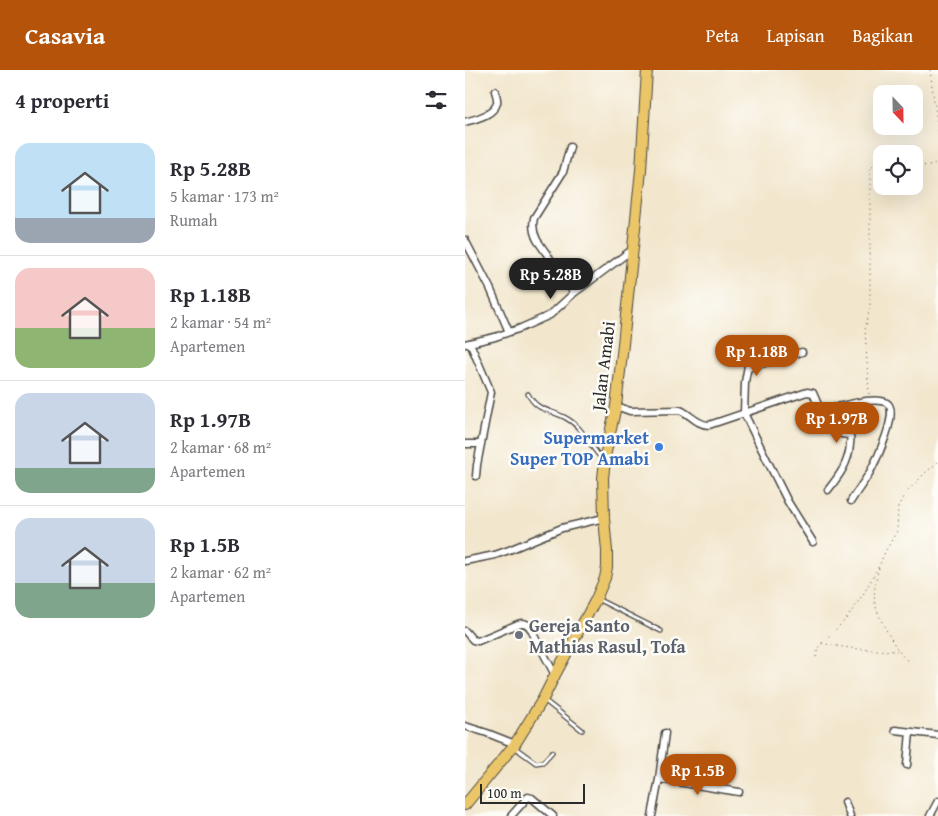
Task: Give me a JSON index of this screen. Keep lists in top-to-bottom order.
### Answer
{
  "streets": {
    "main road": ["Jalan Amabi"]
  },
  "places": ["Supermarket Super TOP Amabi", "Gereja Santo Mathias Rasul, Tofa"],
  "scale_bar": "100 m",
  "north": "bottom",
  "page": {
    "header": "Casavia",
    "nav": ["Peta", "Lapisan", "Bagikan"],
    "heading": "4 properti",
    "list": [
      {
        "name": "Rp 5.28B",
        "note": "5 kamar · 173 m² · Rumah"
      },
      {
        "name": "Rp 1.18B",
        "note": "2 kamar · 54 m² · Apartemen"
      },
      {
        "name": "Rp 1.97B",
        "note": "2 kamar · 68 m² · Apartemen"
      },
      {
        "name": "Rp 1.5B",
        "note": "2 kamar · 62 m² · Apartemen"
      }
    ],
    "price": [
      "Rp 5.28B",
      "Rp 1.18B",
      "Rp 1.97B",
      "Rp 1.5B"
    ],
    "scale": "100 m"
  }
}
